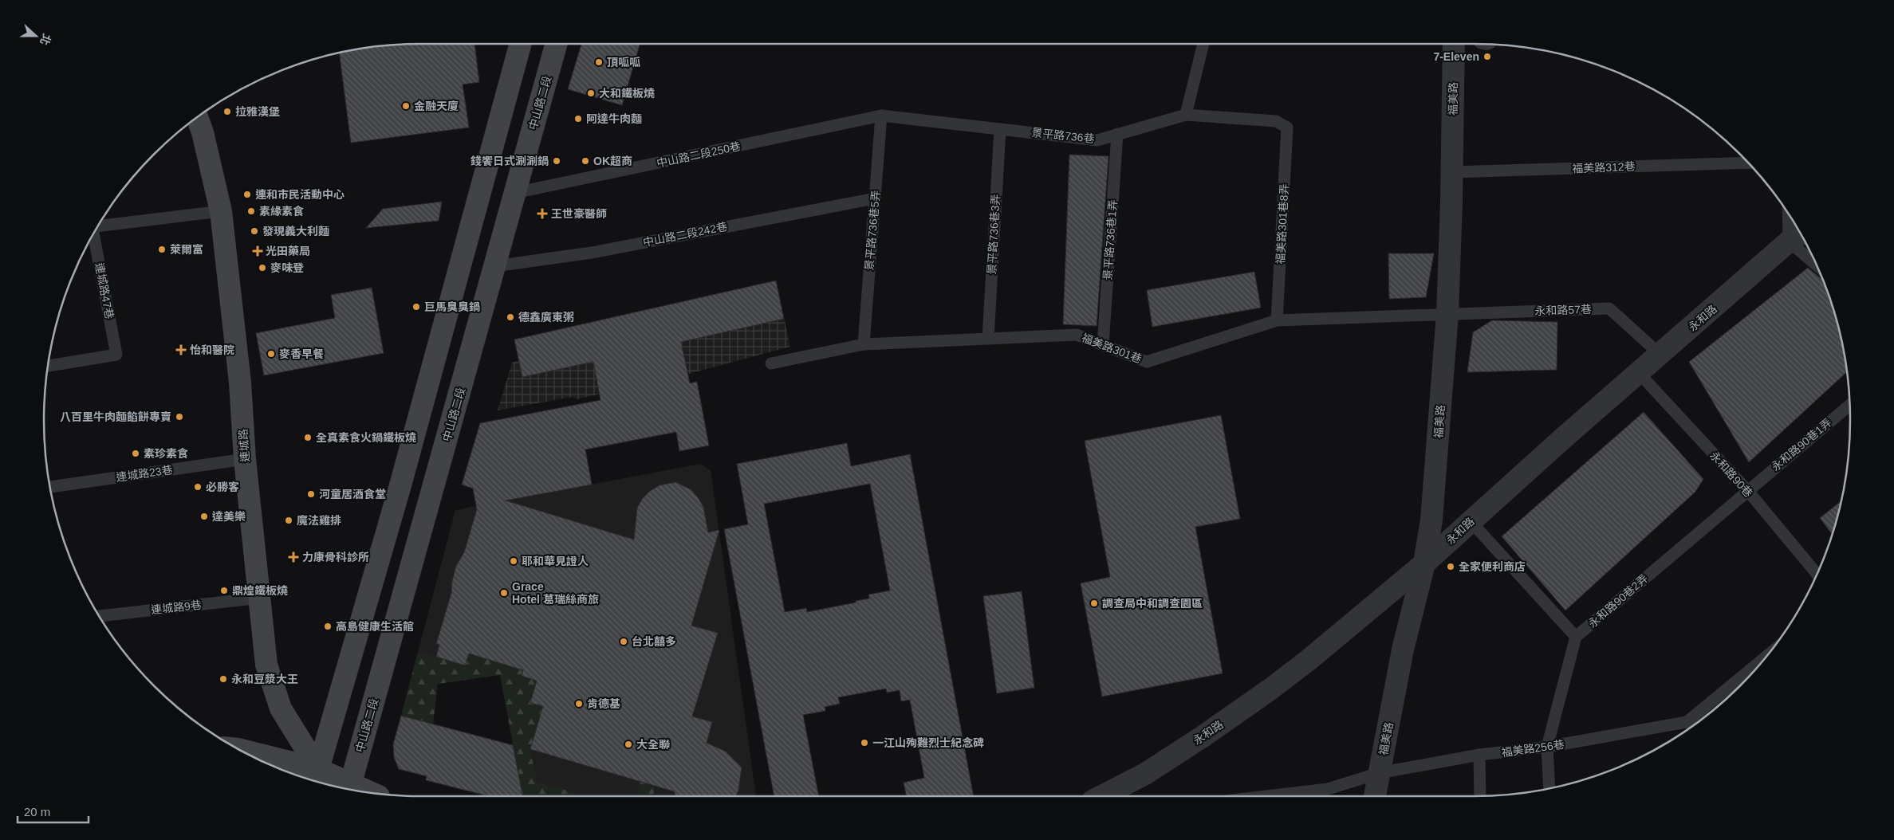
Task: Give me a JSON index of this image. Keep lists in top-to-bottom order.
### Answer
{
  "streets": {
    "street": [
      "福美路",
      "中山路二段",
      "永和路",
      "連城路"
    ],
    "lane": [
      "景平路736巷",
      "中山路二段250巷",
      "福美路312巷",
      "福美路301巷8弄",
      "景平路736巷5弄",
      "中山路二段242巷",
      "景平路736巷3弄",
      "景平路736巷1弄",
      "連城路47巷",
      "永和路57巷",
      "福美路301巷",
      "永和路90巷1弄",
      "連城路23巷",
      "永和路90巷",
      "永和路90巷2弄",
      "連城路9巷",
      "福美路256巷"
    ]
  },
  "crossings": [
    ["福美路", "福美路312巷"],
    ["福美路", "永和路57巷"],
    ["福美路", "永和路"],
    ["福美路", "福美路301巷"],
    ["福美路", "福美路256巷"],
    ["中山路二段", "中山路二段250巷"],
    ["中山路二段", "中山路二段242巷"],
    ["景平路736巷", "中山路二段250巷"],
    ["景平路736巷", "福美路301巷8弄"],
    ["景平路736巷", "景平路736巷5弄"],
    ["景平路736巷", "景平路736巷3弄"],
    ["景平路736巷", "景平路736巷1弄"],
    ["中山路二段250巷", "景平路736巷5弄"],
    ["福美路301巷8弄", "福美路301巷"],
    ["景平路736巷5弄", "中山路二段242巷"],
    ["景平路736巷5弄", "福美路301巷"],
    ["景平路736巷3弄", "福美路301巷"],
    ["景平路736巷1弄", "福美路301巷"],
    ["連城路47巷", "連城路"],
    ["永和路57巷", "永和路"],
    ["永和路57巷", "福美路301巷"],
    ["永和路", "永和路90巷"],
    ["永和路90巷1弄", "永和路90巷"],
    ["永和路90巷1弄", "永和路90巷2弄"],
    ["連城路", "連城路23巷"],
    ["連城路", "連城路9巷"],
    ["永和路90巷", "永和路90巷2弄"]
  ],
  "places": {
    "other": [
      "7-Eleven",
      "頂呱呱",
      "大和鐵板燒",
      "金融天廈",
      "拉雅漢堡",
      "阿達牛肉麵",
      "錢饗日式涮涮鍋",
      "OK超商",
      "連和市民活動中心",
      "素緣素食",
      "發現義大利麵",
      "萊爾富",
      "麥味登",
      "巨馬臭臭鍋",
      "德鑫廣東粥",
      "麥香早餐",
      "八百里牛肉麵餡餅專賣",
      "全真素食火鍋鐵板燒",
      "素珍素食",
      "必勝客",
      "河童居酒食堂",
      "達美樂",
      "魔法雞排",
      "耶和華見證人",
      "全家便利商店",
      "鼎煌鐵板燒",
      "Grace Hotel 葛瑞絲商旅",
      "調查局中和調查園區",
      "高島健康生活館",
      "台北囍多",
      "永和豆漿大王",
      "肯德基",
      "一江山殉難烈士紀念碑",
      "大全聯"
    ],
    "health": [
      "王世豪醫師",
      "光田藥局",
      "怡和醫院",
      "力康骨科診所"
    ]
  },
  "scale_bar": "20 m",
  "north": "right"
}
